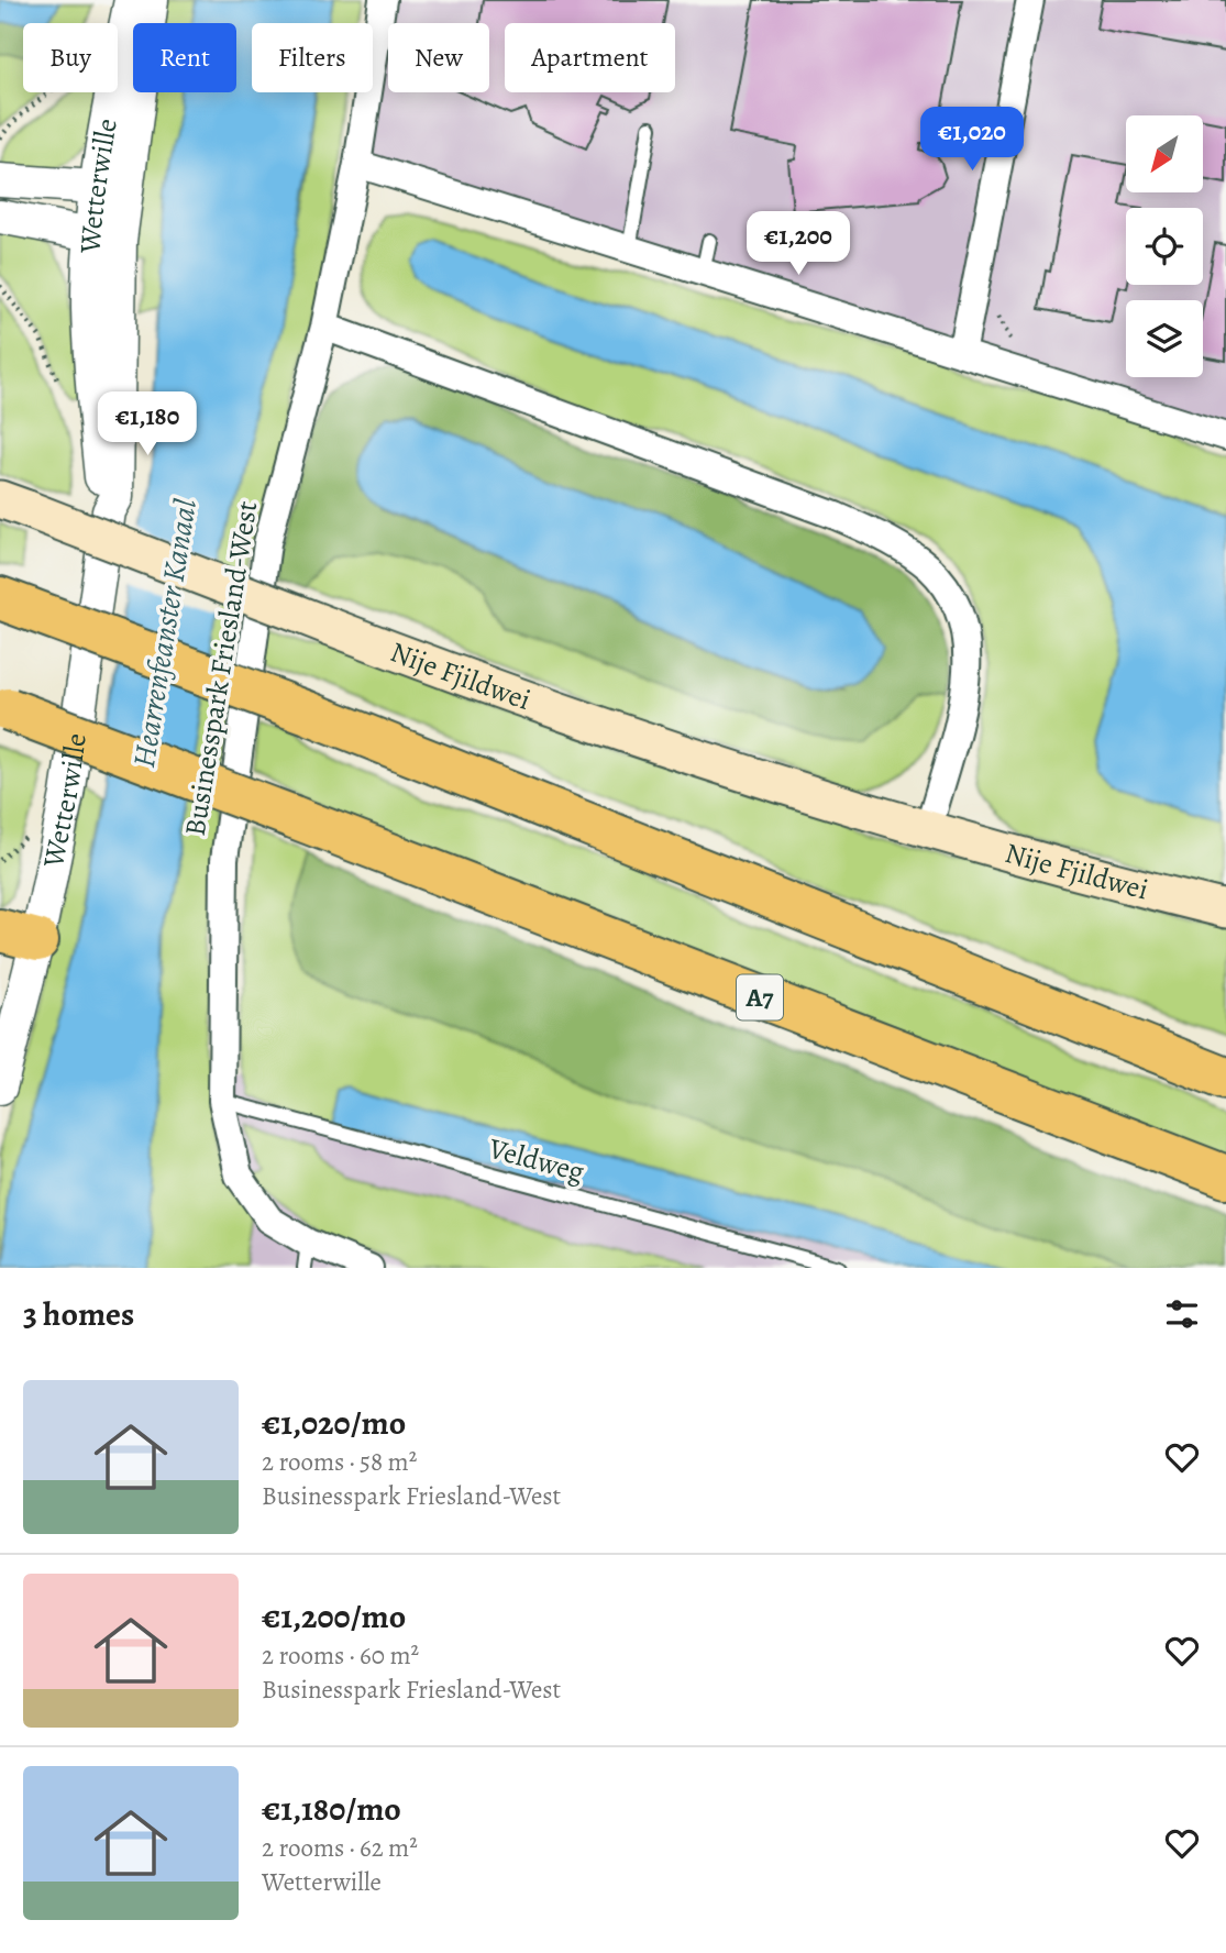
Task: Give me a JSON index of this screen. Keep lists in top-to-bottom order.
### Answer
{
  "streets": {
    "highway": ["A7"],
    "main road": ["Nije Fjildwei"],
    "street": ["Wetterwille", "Businesspark Friesland-West"],
    "lane": ["Veldweg"]
  },
  "crossings": [
    ["Businesspark Friesland-West", "Veldweg"]
  ],
  "water": ["Hearrenfeanster Kanaal"],
  "north": "bottom left",
  "page": {
    "chip": [
      "Buy",
      "Rent",
      "Filters",
      "New",
      "Apartment"
    ],
    "price": ["€1,020", "€1,200", "€1,180"],
    "heading": "3 homes",
    "list": [
      {
        "name": "€1,020/mo",
        "note": "2 rooms · 58 m² · Businesspark Friesland-West"
      },
      {
        "name": "€1,200/mo",
        "note": "2 rooms · 60 m² · Businesspark Friesland-West"
      },
      {
        "name": "€1,180/mo",
        "note": "2 rooms · 62 m² · Wetterwille"
      }
    ]
  }
}
